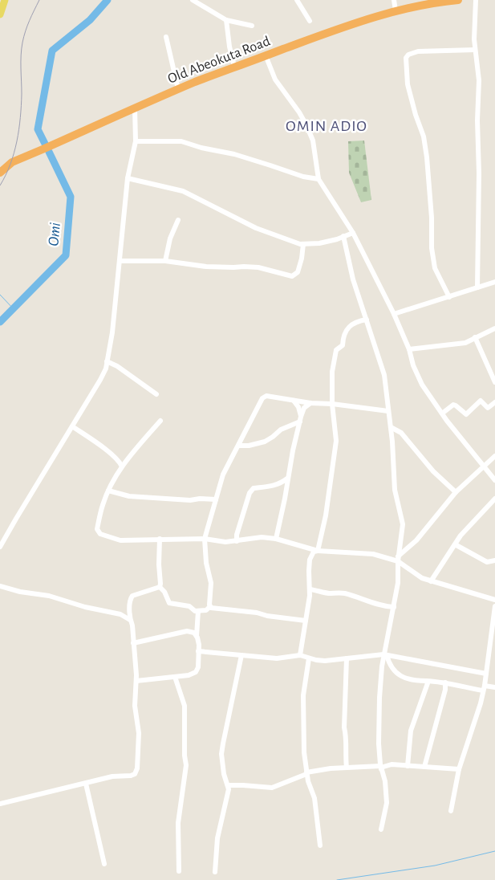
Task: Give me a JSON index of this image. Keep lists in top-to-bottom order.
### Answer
{
  "streets": {
    "highway": ["Old Abeokuta Road"]
  },
  "districts": ["OMIN ADIO"],
  "water": ["Omi"]
}
